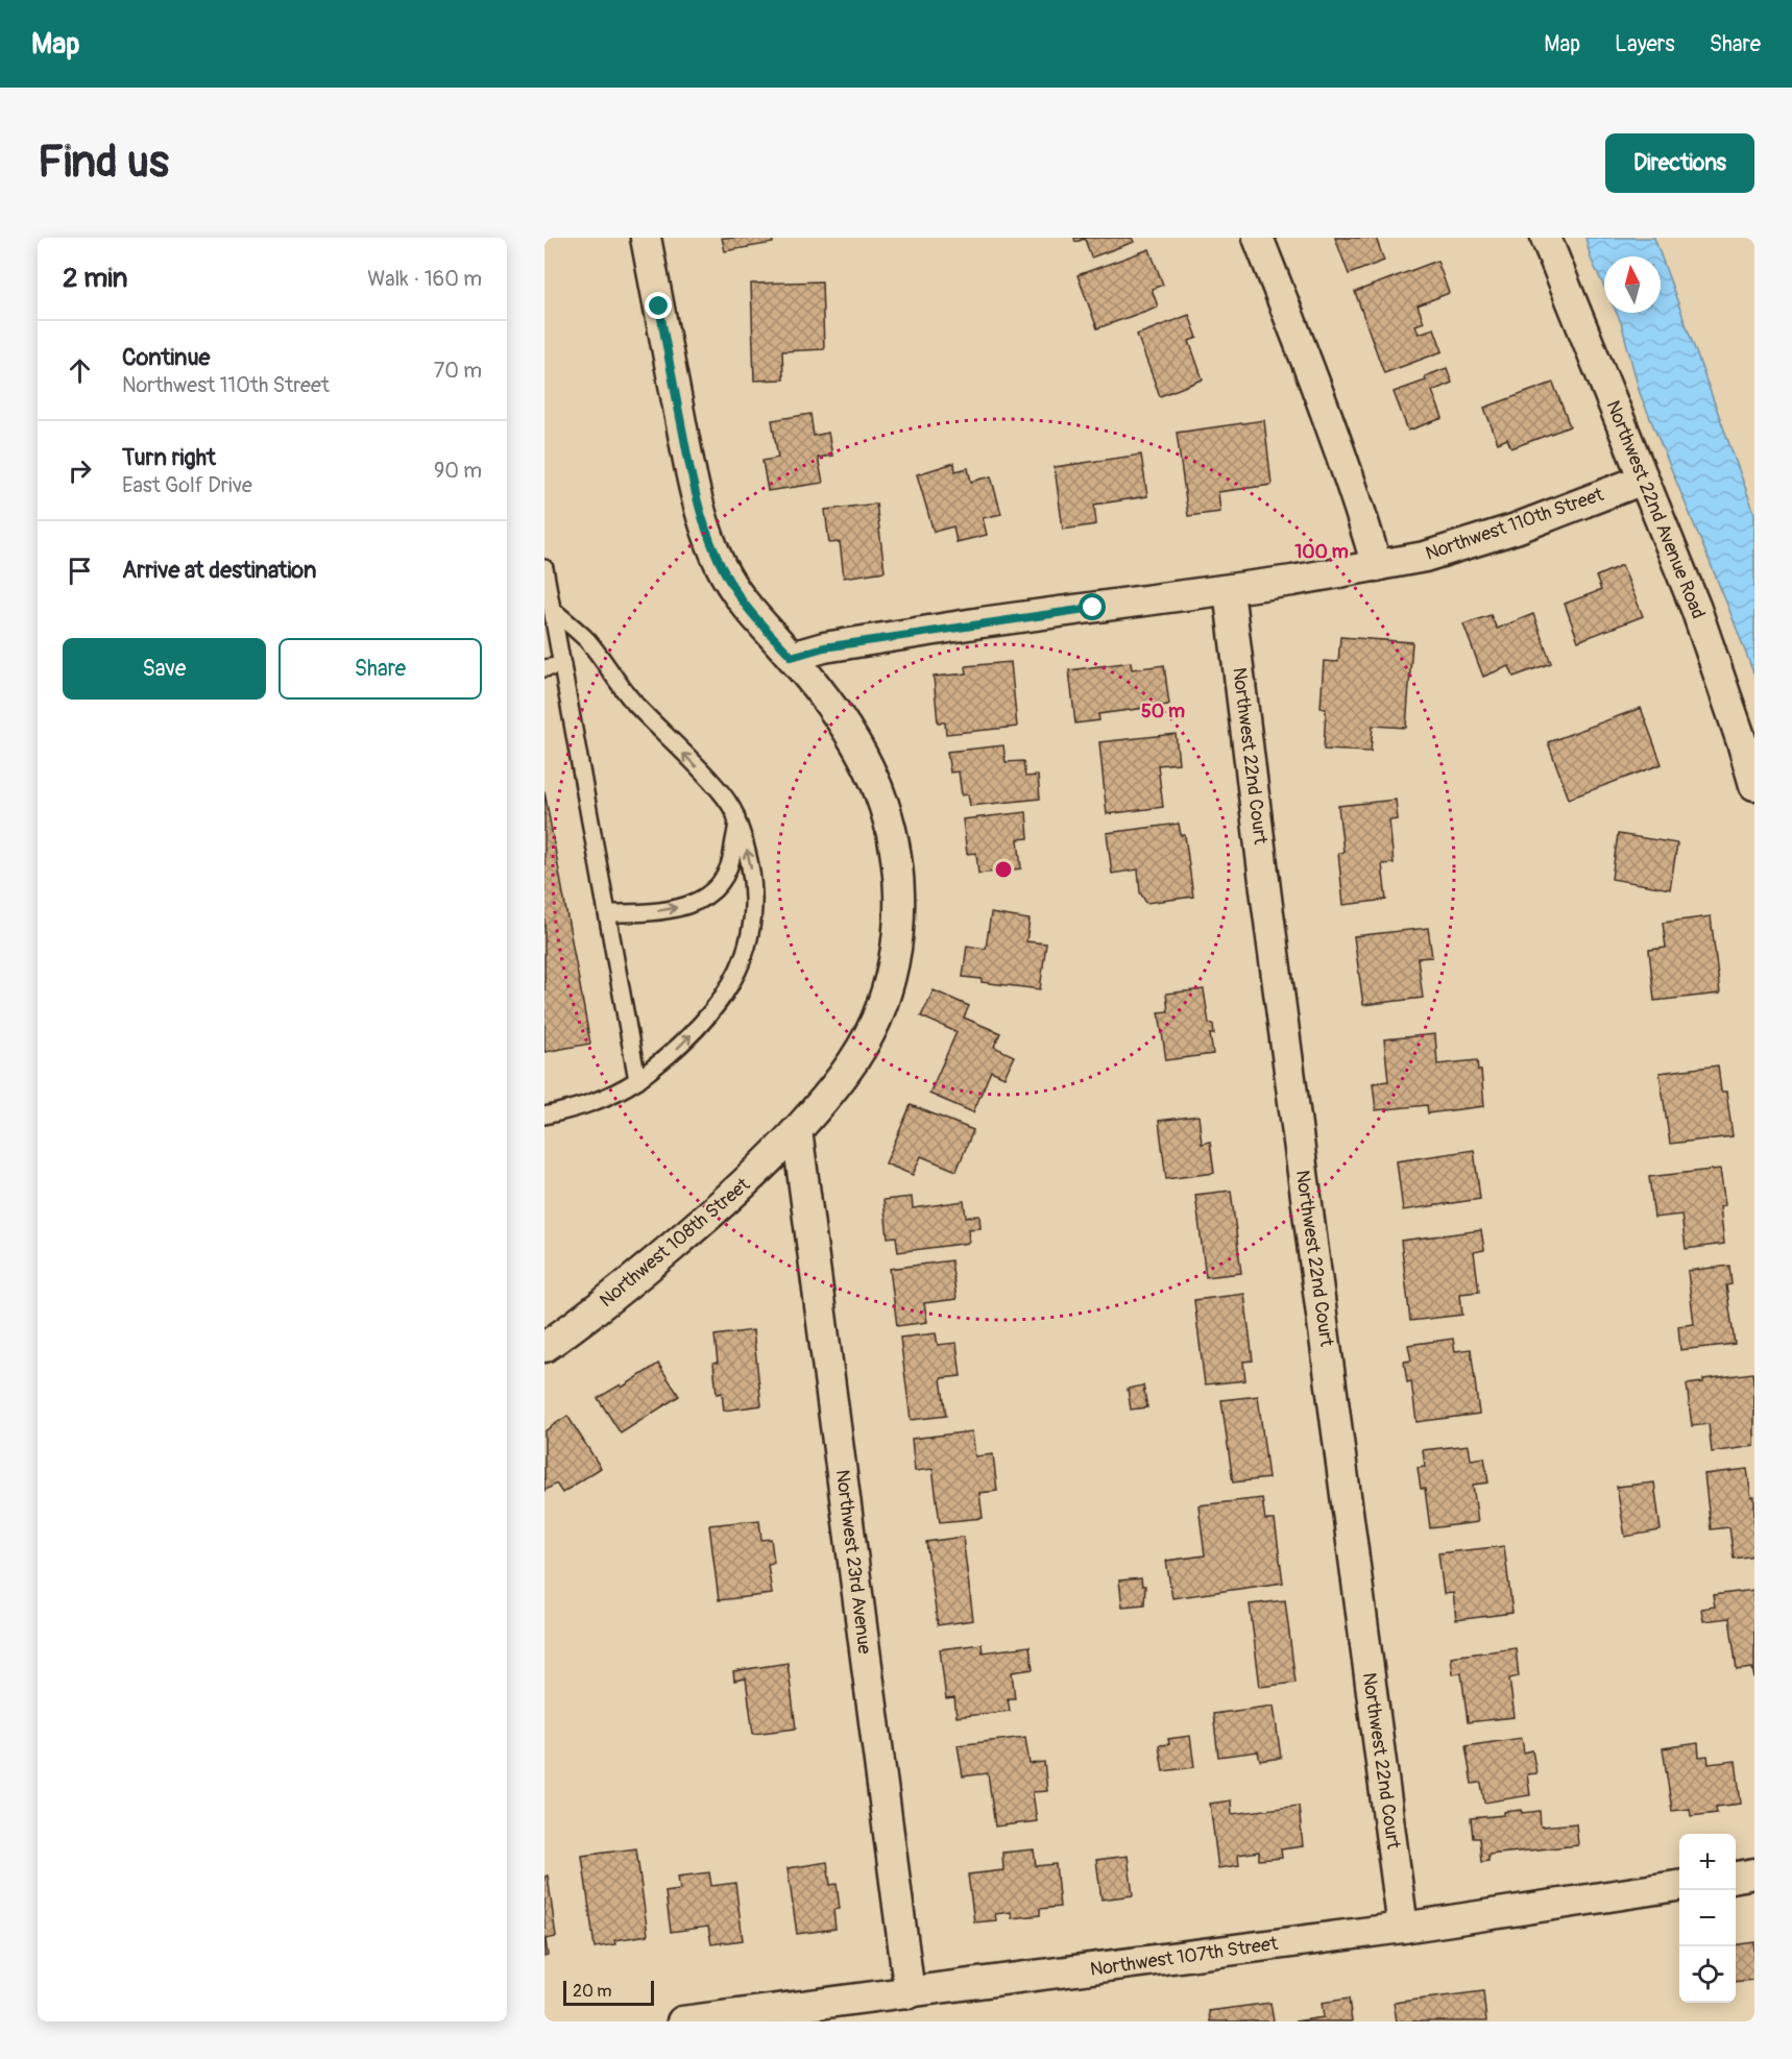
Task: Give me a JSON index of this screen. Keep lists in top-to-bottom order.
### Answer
{
  "streets": {
    "street": [
      "Northwest 22nd Avenue Road",
      "Northwest 110th Street",
      "Northwest 22nd Court",
      "Northwest 108th Street",
      "Northwest 23rd Avenue",
      "Northwest 107th Street"
    ]
  },
  "crossings": [
    ["Northwest 22nd Avenue Road", "Northwest 110th Street"],
    ["Northwest 110th Street", "Northwest 22nd Court"],
    ["Northwest 110th Street", "Northwest 108th Street"],
    ["Northwest 22nd Court", "Northwest 107th Street"],
    ["Northwest 108th Street", "Northwest 23rd Avenue"],
    ["Northwest 23rd Avenue", "Northwest 107th Street"]
  ],
  "scale_bar": "20 m",
  "north": "top",
  "page": {
    "header": "Map",
    "nav": ["Map", "Layers", "Share"],
    "buttons": [
      "Directions",
      ["Save", "Share"]
    ],
    "title": "Find us",
    "heading": ["2 min", "Walk · 160 m"],
    "list": [
      ["Continue", "Northwest 110th Street", "70 m"],
      ["Turn right", "East Golf Drive", "90 m"],
      "Arrive at destination"
    ],
    "map_buttons": ["+", "−"],
    "scale": "20 m"
  },
  "rings": ["100 m", "50 m"]
}
